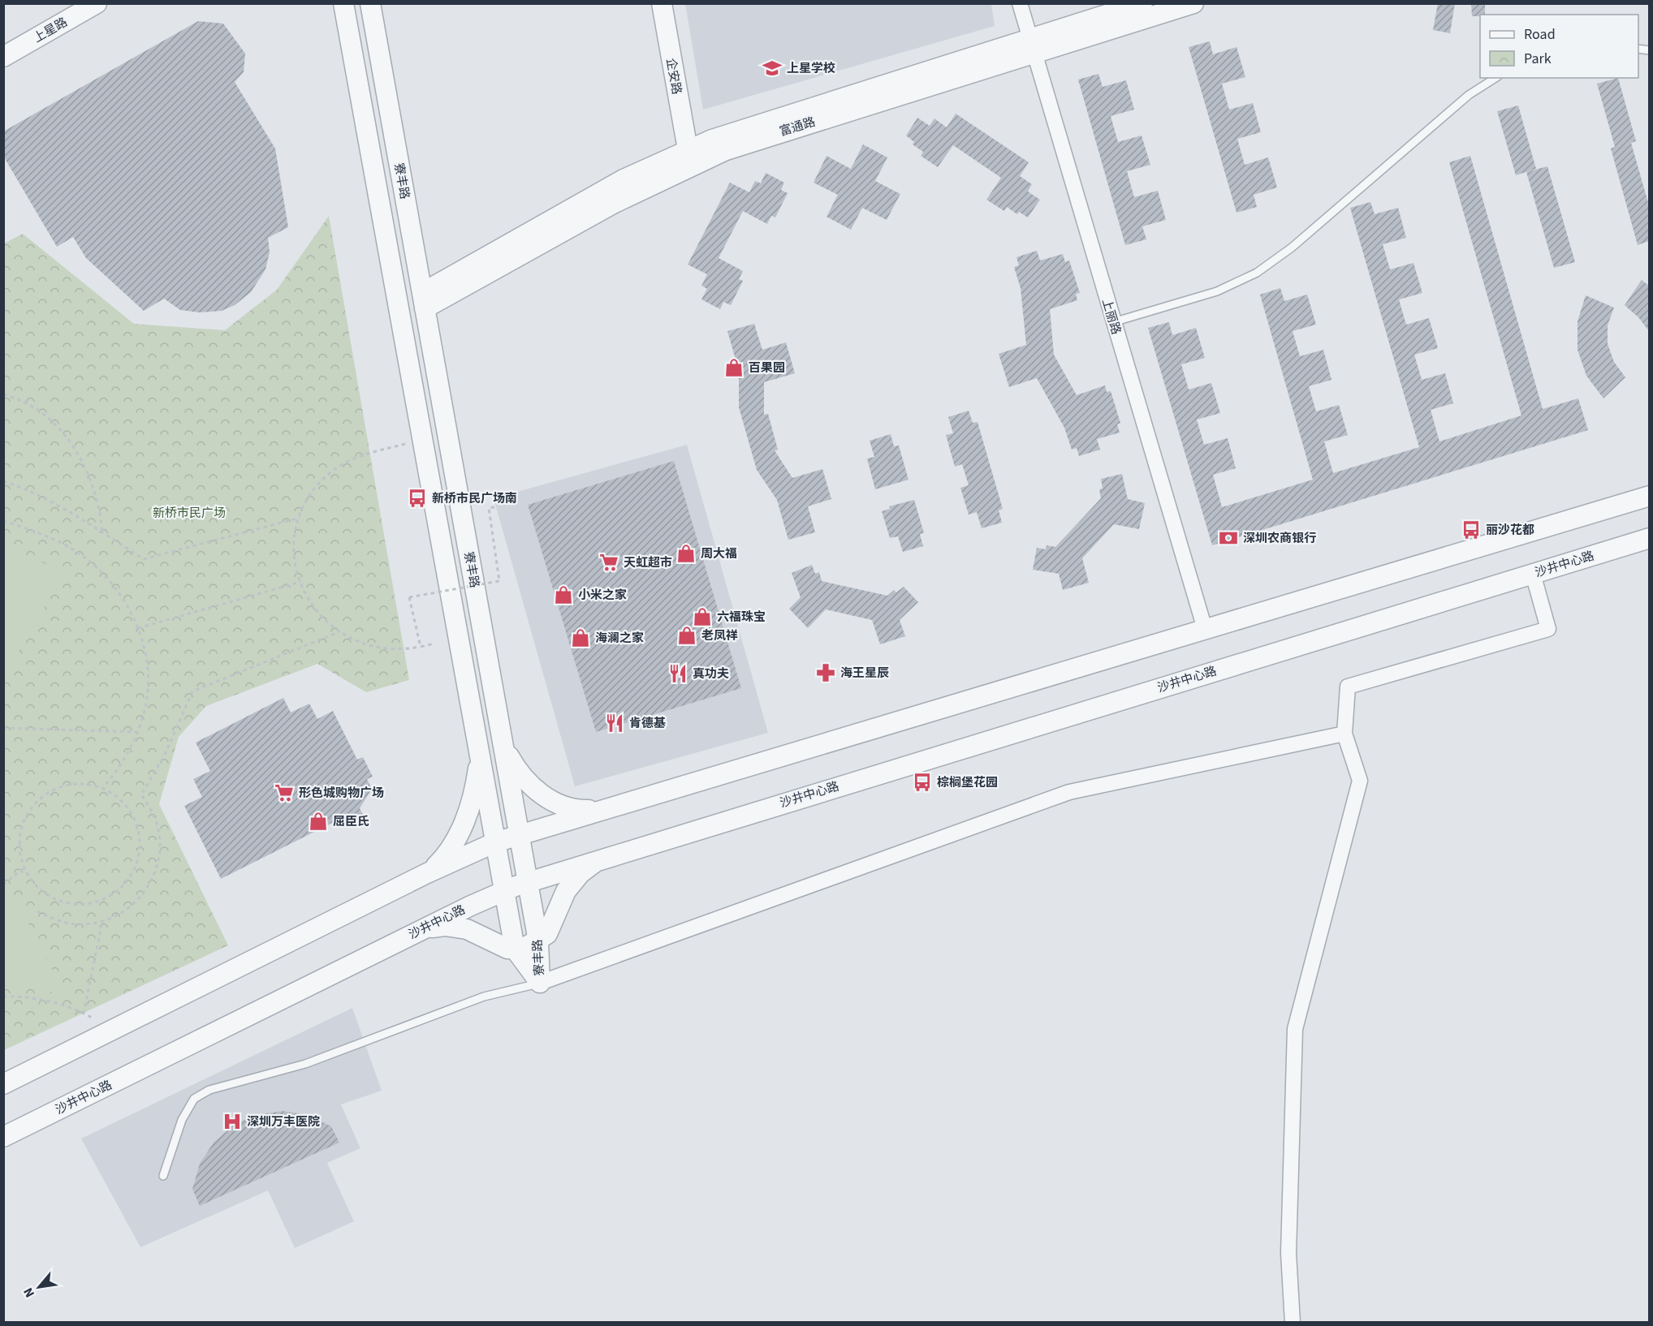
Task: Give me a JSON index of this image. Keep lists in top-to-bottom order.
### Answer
{
  "streets": {
    "street": [
      "上星路",
      "企安路",
      "富通路",
      "寮丰路",
      "上丽路",
      "沙井中心路"
    ]
  },
  "crossings": [
    ["企安路", "富通路"],
    ["富通路", "寮丰路"],
    ["富通路", "上丽路"],
    ["寮丰路", "沙井中心路"]
  ],
  "parks": ["新桥市民广场"],
  "places": {
    "school or university": ["上星学校"],
    "shop": [
      "百果园",
      "周大福",
      "小米之家",
      "六福珠宝",
      "老凤祥",
      "海澜之家",
      "屈臣氏"
    ],
    "bus stop": ["新桥市民广场南", "丽沙花都", "棕榈堡花园"],
    "bank": ["深圳农商银行"],
    "supermarket": ["天虹超市", "形色城购物广场"],
    "pharmacy": ["海王星辰"],
    "restaurant": ["真功夫", "肯德基"],
    "hospital": ["深圳万丰医院"]
  },
  "legend": ["Road", "Park"],
  "north": "bottom left"
}
